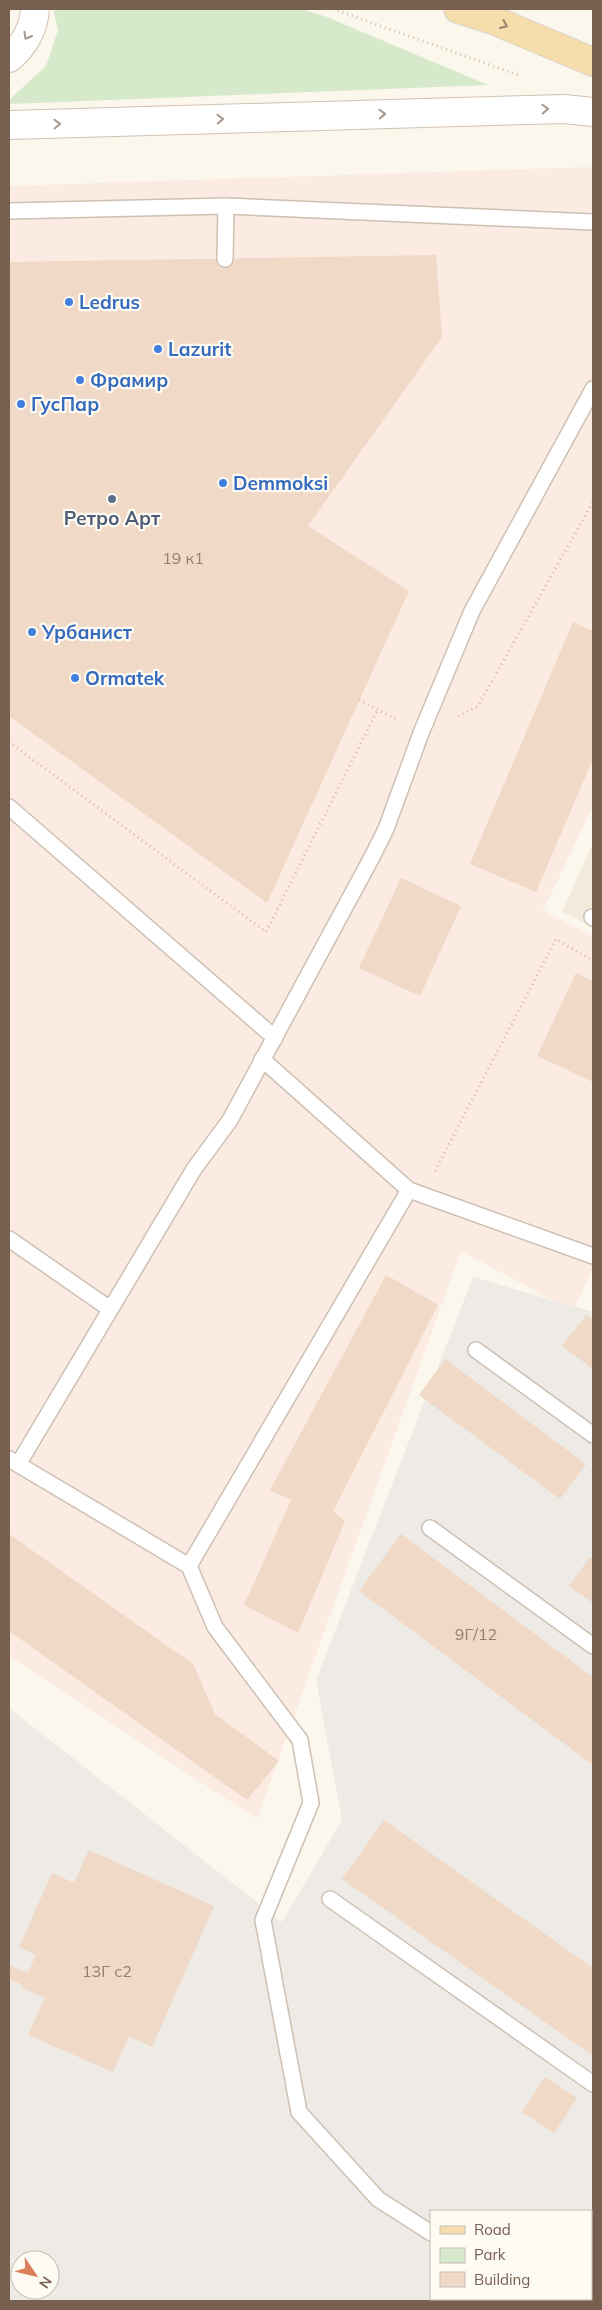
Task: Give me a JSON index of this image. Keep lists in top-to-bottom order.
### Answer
{
  "places": [
    "Ledrus",
    "Lazurit",
    "Фрамир",
    "ГусПар",
    "Demmoksi",
    "Ретро Арт",
    "Урбанист",
    "Ormatek"
  ],
  "house_numbers": ["19 к1", "9Г/12", "13Г с2"],
  "legend": ["Road", "Park", "Building"],
  "north": "bottom right"
}
